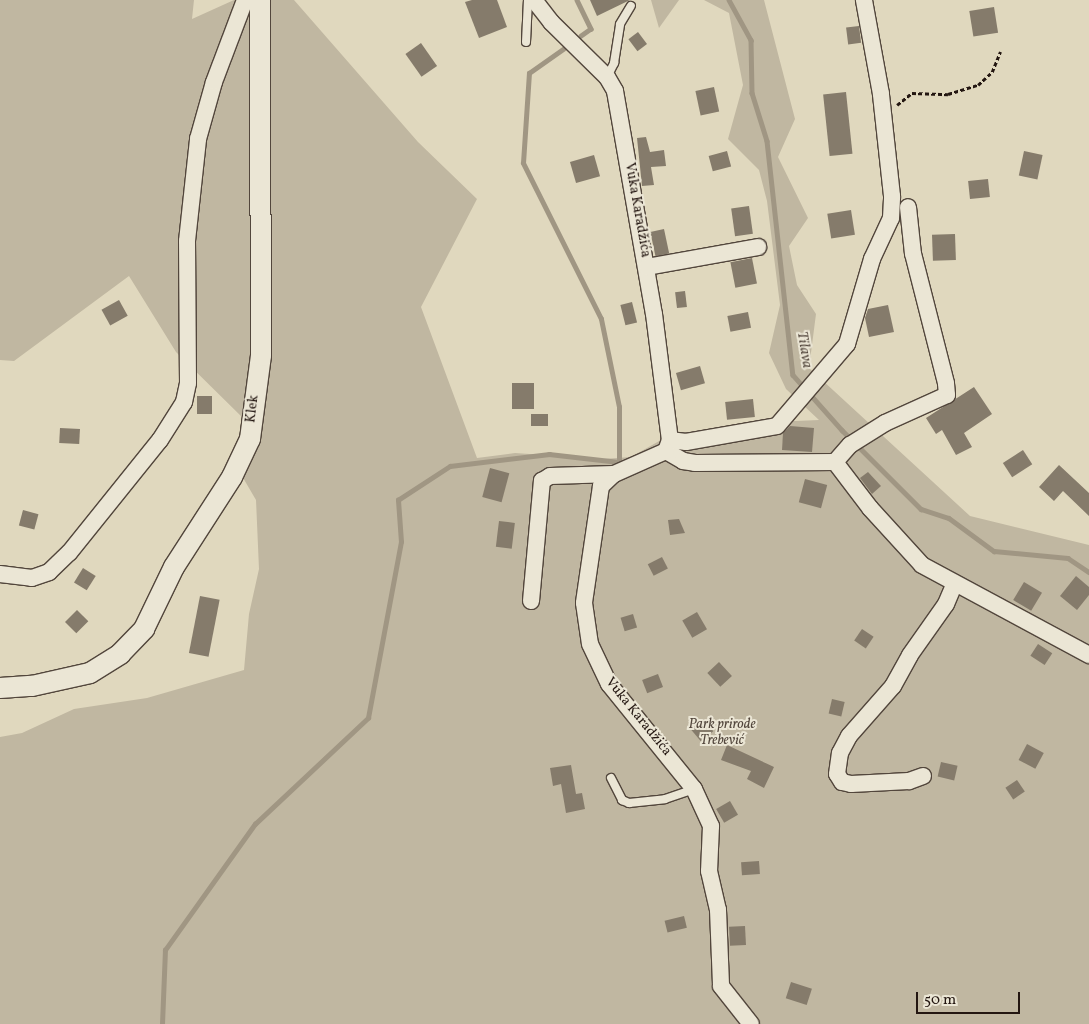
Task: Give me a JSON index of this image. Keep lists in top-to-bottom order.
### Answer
{
  "streets": {
    "street": ["Vuka Karadžića", "Klek"]
  },
  "water": ["Tilava"],
  "parks": ["Park prirode Trebević"],
  "scale_bar": "50 m"
}
